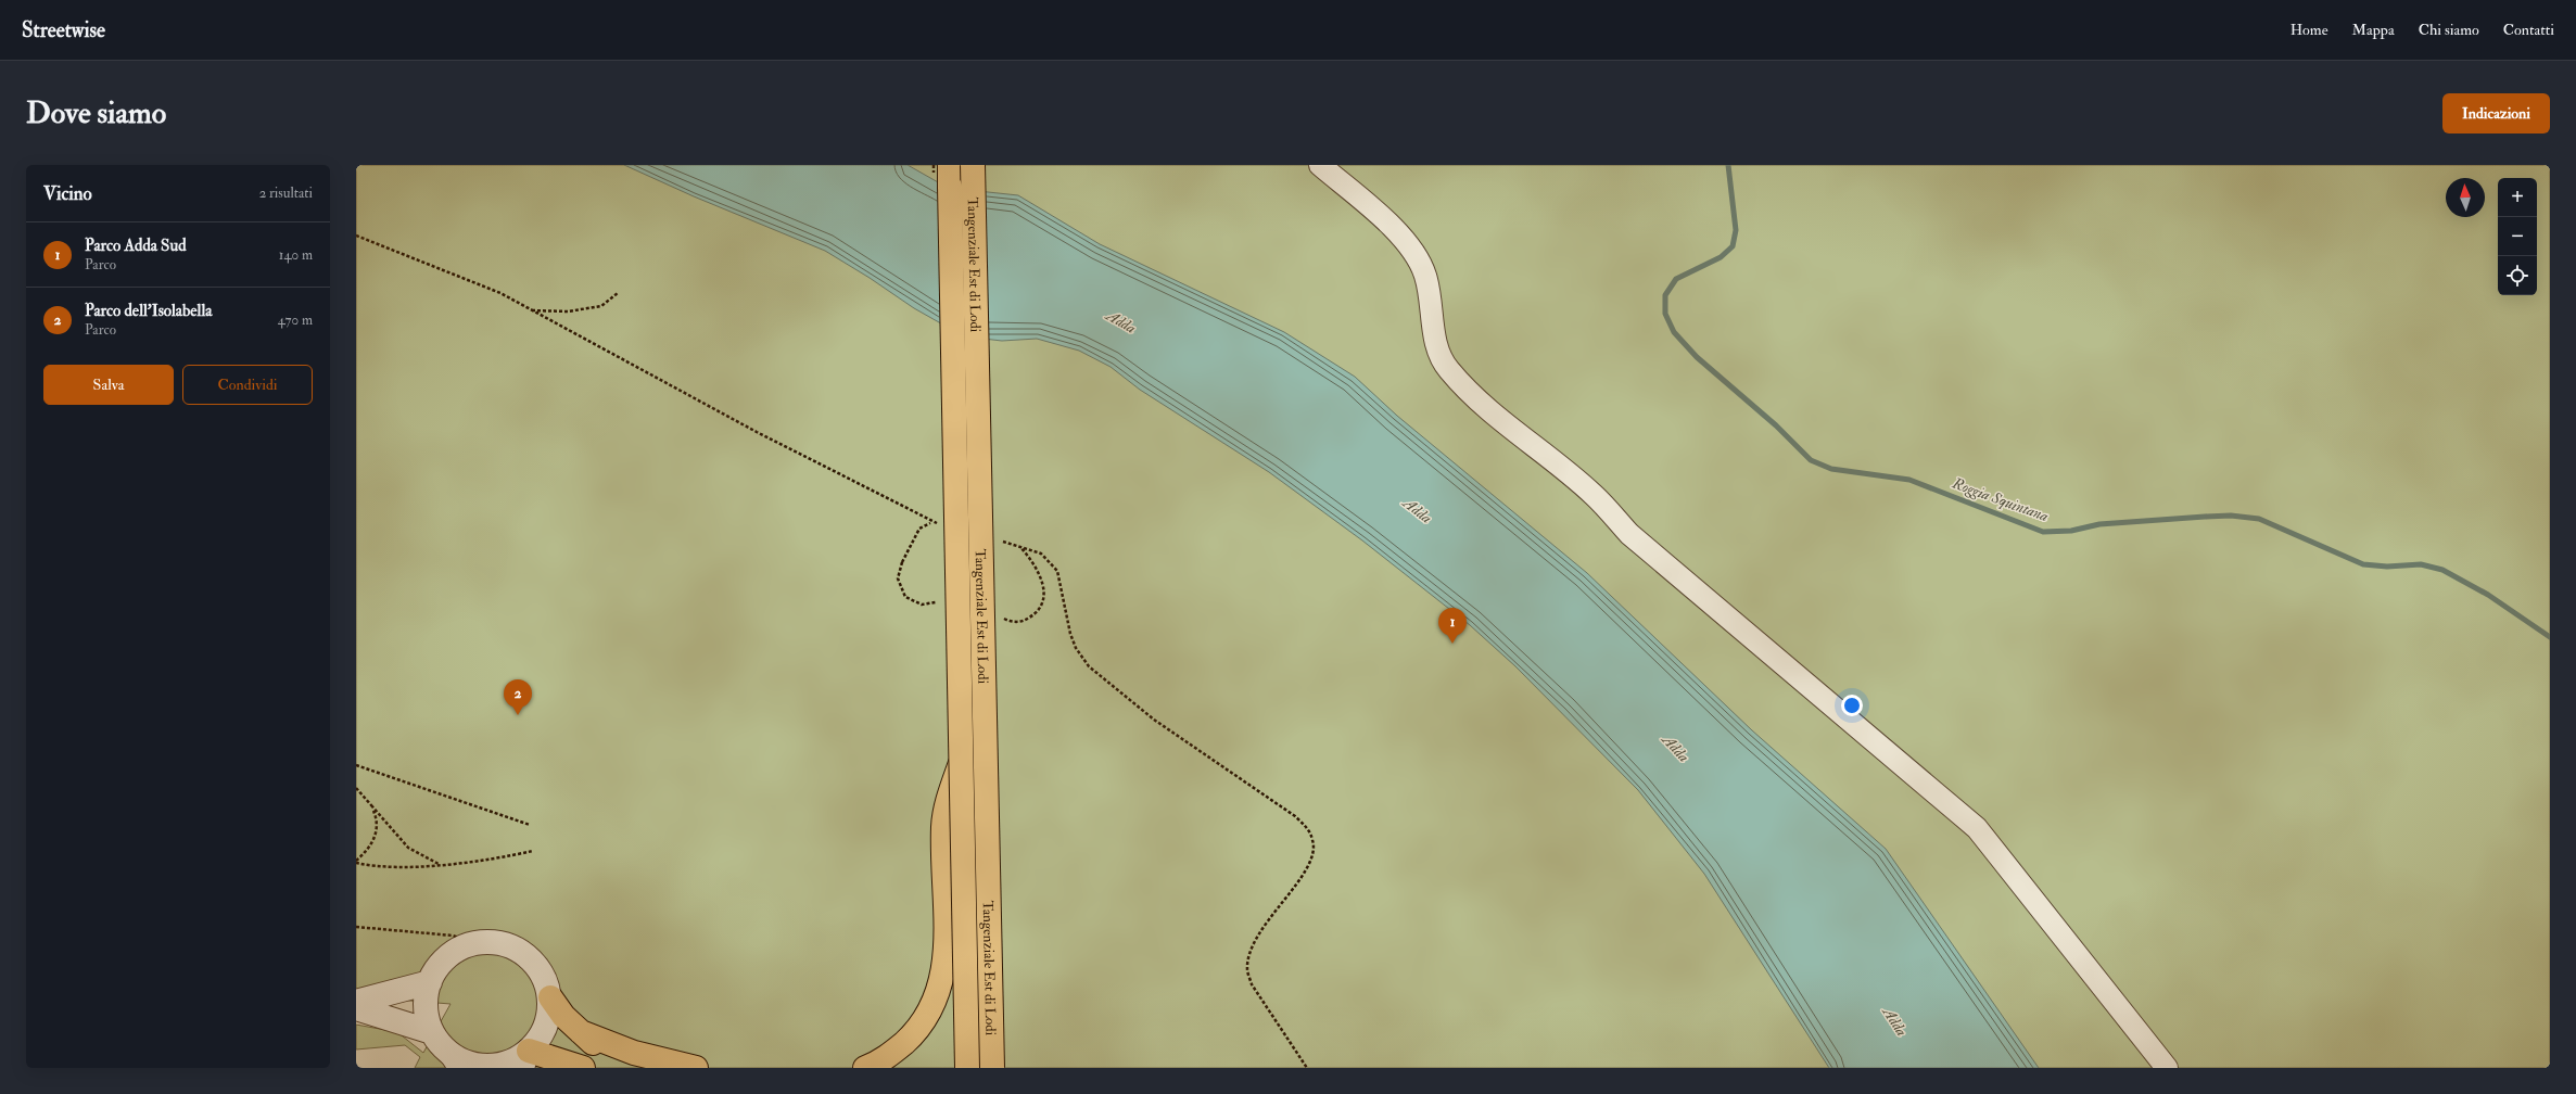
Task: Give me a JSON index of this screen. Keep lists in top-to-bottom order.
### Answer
{
  "streets": {
    "highway": ["Tangenziale Est di Lodi"]
  },
  "water": ["Adda", "Roggia Squintana"],
  "north": "top",
  "page": {
    "header": "Streetwise",
    "nav": [
      "Home",
      "Mappa",
      "Chi siamo",
      "Contatti"
    ],
    "buttons": [
      "Indicazioni",
      ["Salva", "Condividi"]
    ],
    "title": "Dove siamo",
    "heading": ["Vicino", "2 risultati"],
    "map_buttons": ["+", "−"],
    "list": [
      {
        "mark": "1",
        "name": "Parco Adda Sud",
        "note": "Parco",
        "value": "140 m"
      },
      {
        "mark": "2",
        "name": "Parco dell'Isolabella",
        "note": "Parco",
        "value": "470 m"
      }
    ],
    "pins": ["1", "2"]
  }
}
